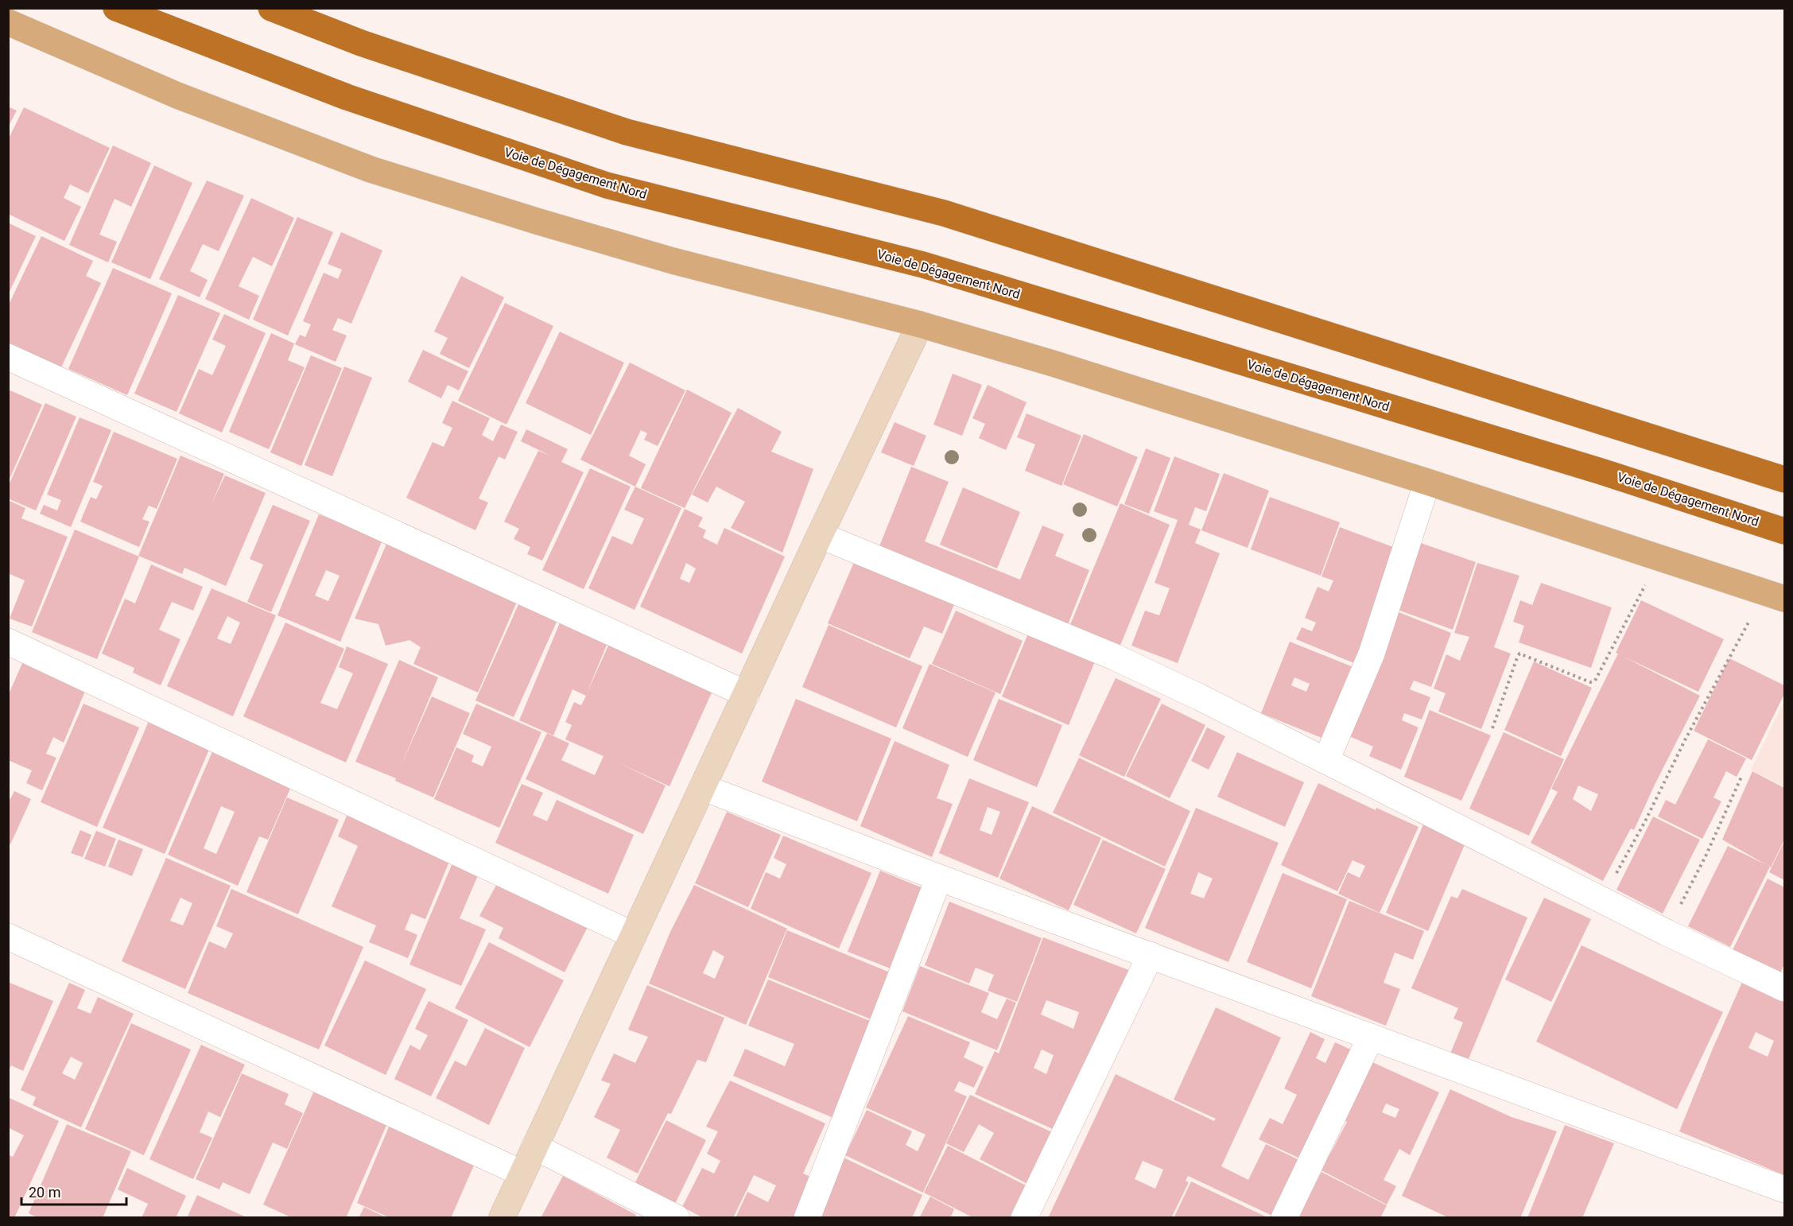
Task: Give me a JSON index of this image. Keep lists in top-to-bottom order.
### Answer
{
  "streets": {
    "highway": ["Voie de Dégagement Nord"]
  },
  "scale_bar": "20 m"
}
